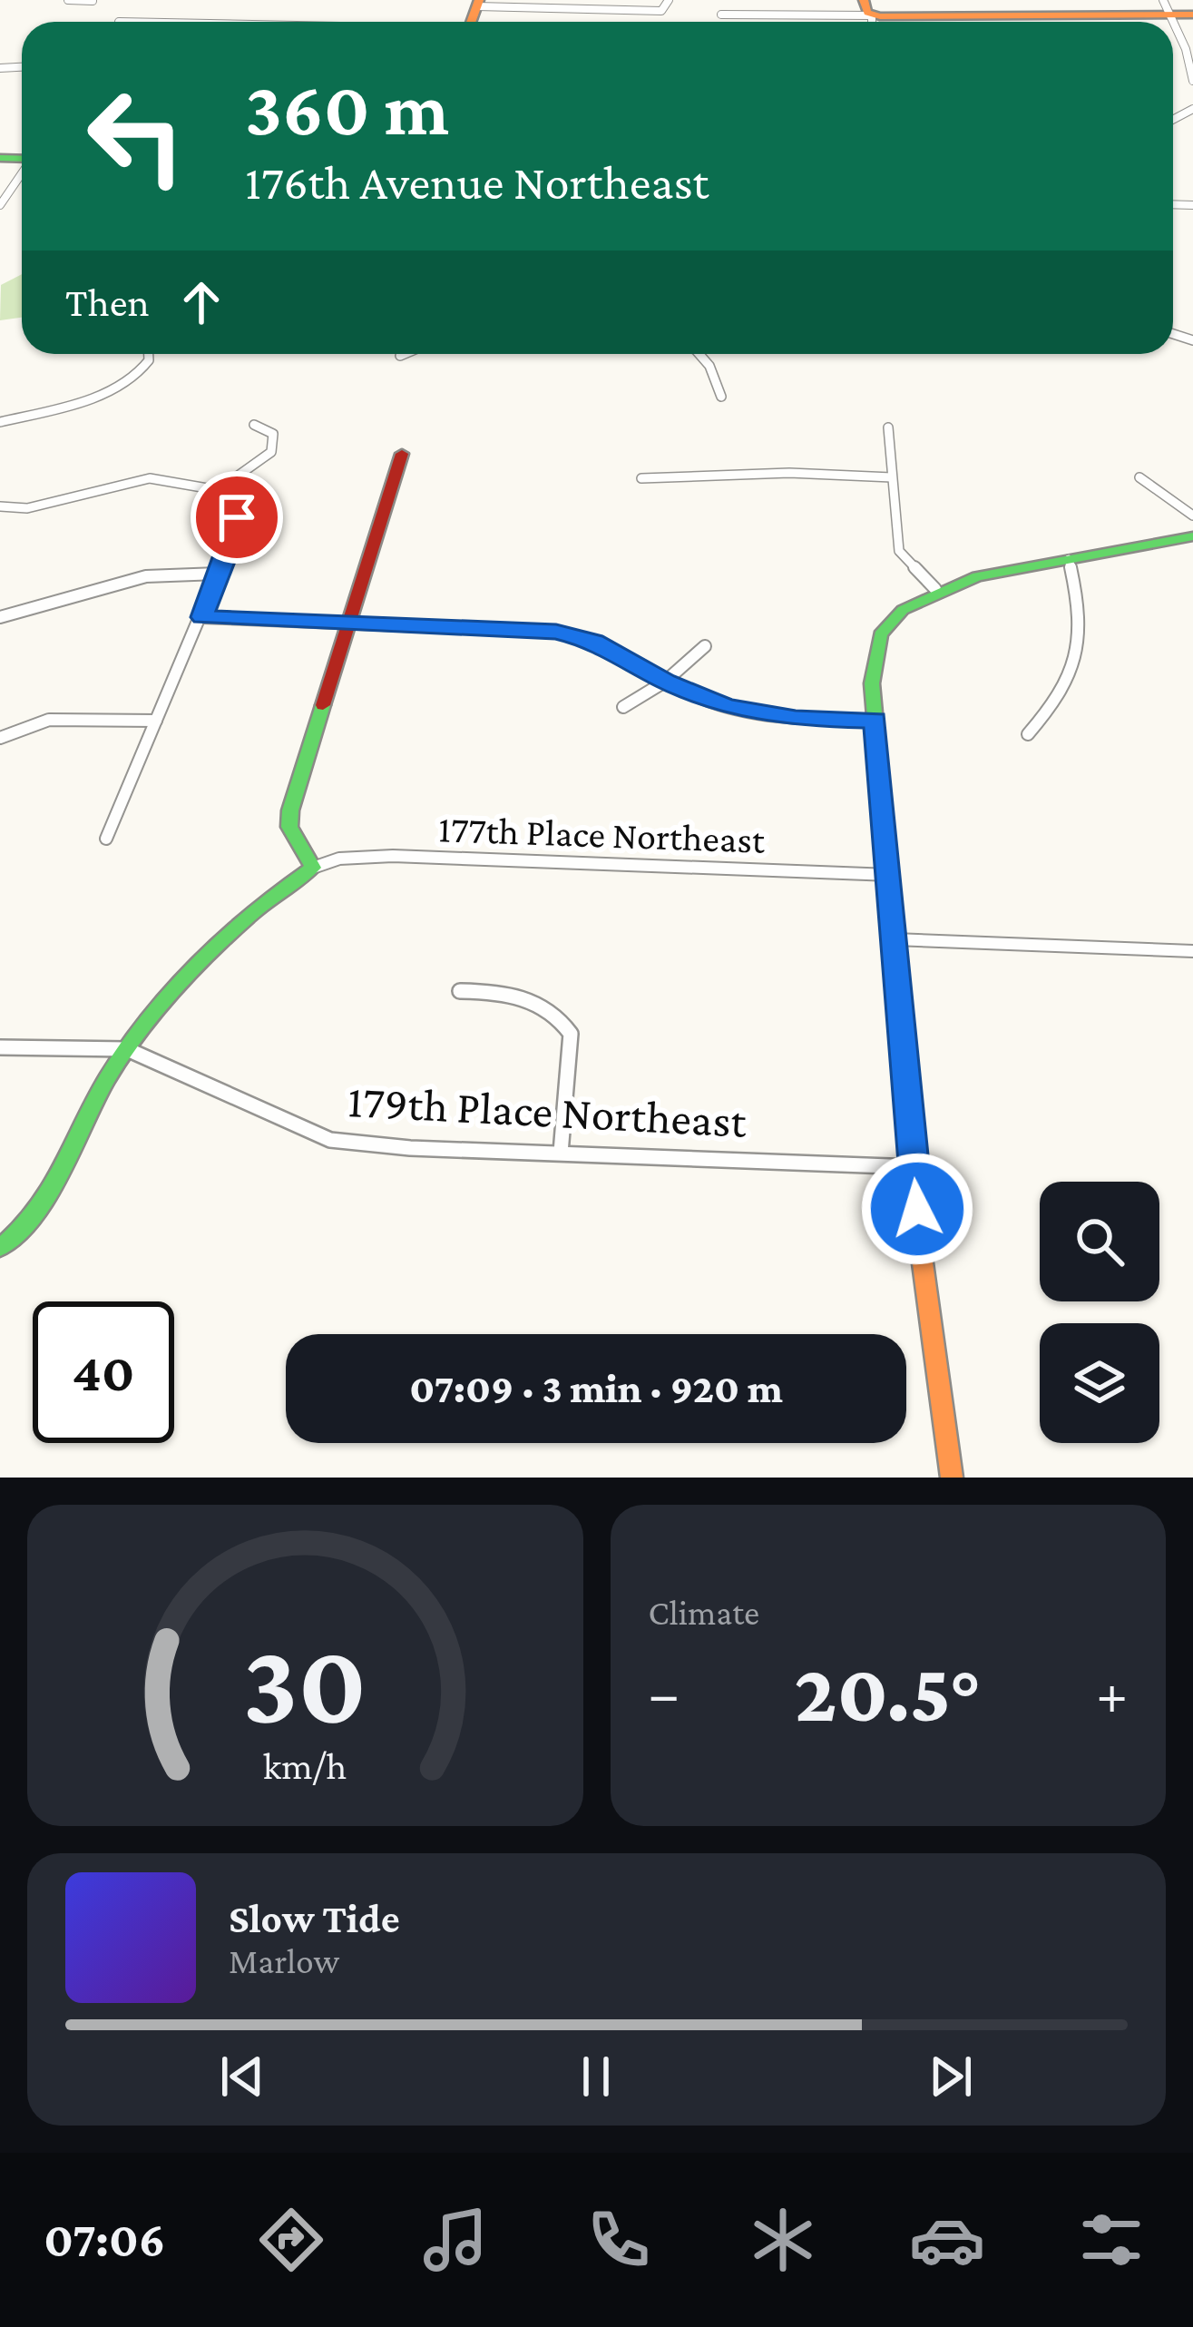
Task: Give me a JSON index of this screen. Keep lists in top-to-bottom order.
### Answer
{
  "streets": {
    "street": ["177th Place Northeast", "179th Place Northeast"]
  },
  "page": {
    "turn": ["360 m", "176th Avenue Northeast"],
    "then": "Then",
    "limit": "40",
    "trip": "07:09 · 3 min · 920 m",
    "tile": "Climate",
    "heat": ["−", "20.5°", "+"],
    "song": ["Slow Tide", "Marlow"],
    "tabs": "07:06",
    "gauge": ["30", "km/h"]
  }
}
